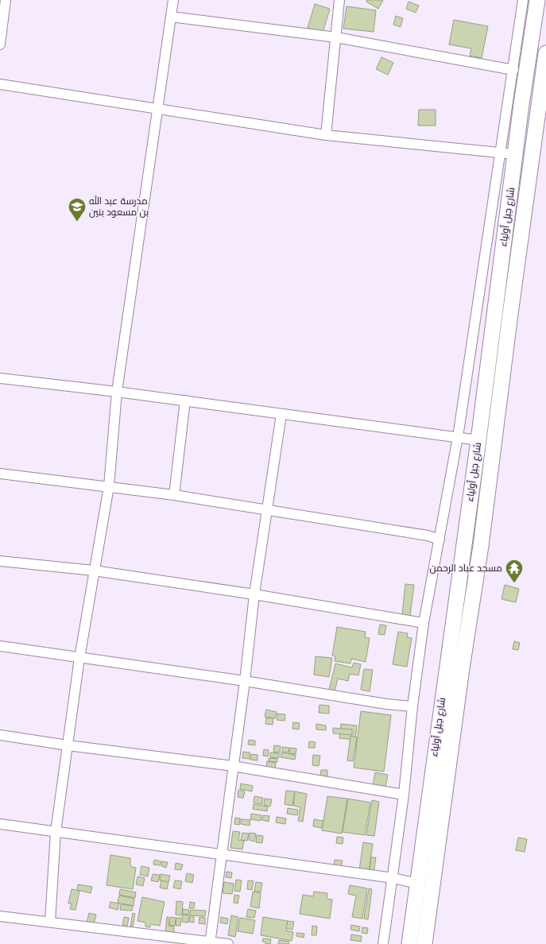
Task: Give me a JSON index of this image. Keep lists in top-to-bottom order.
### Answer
{
  "streets": {
    "main road": ["شارع جبل أولياء"]
  },
  "places": {
    "school or university": ["مدرسة عبد الله بن مسعود بنين"],
    "temple": ["مسجد عباد الرحمن"]
  }
}
